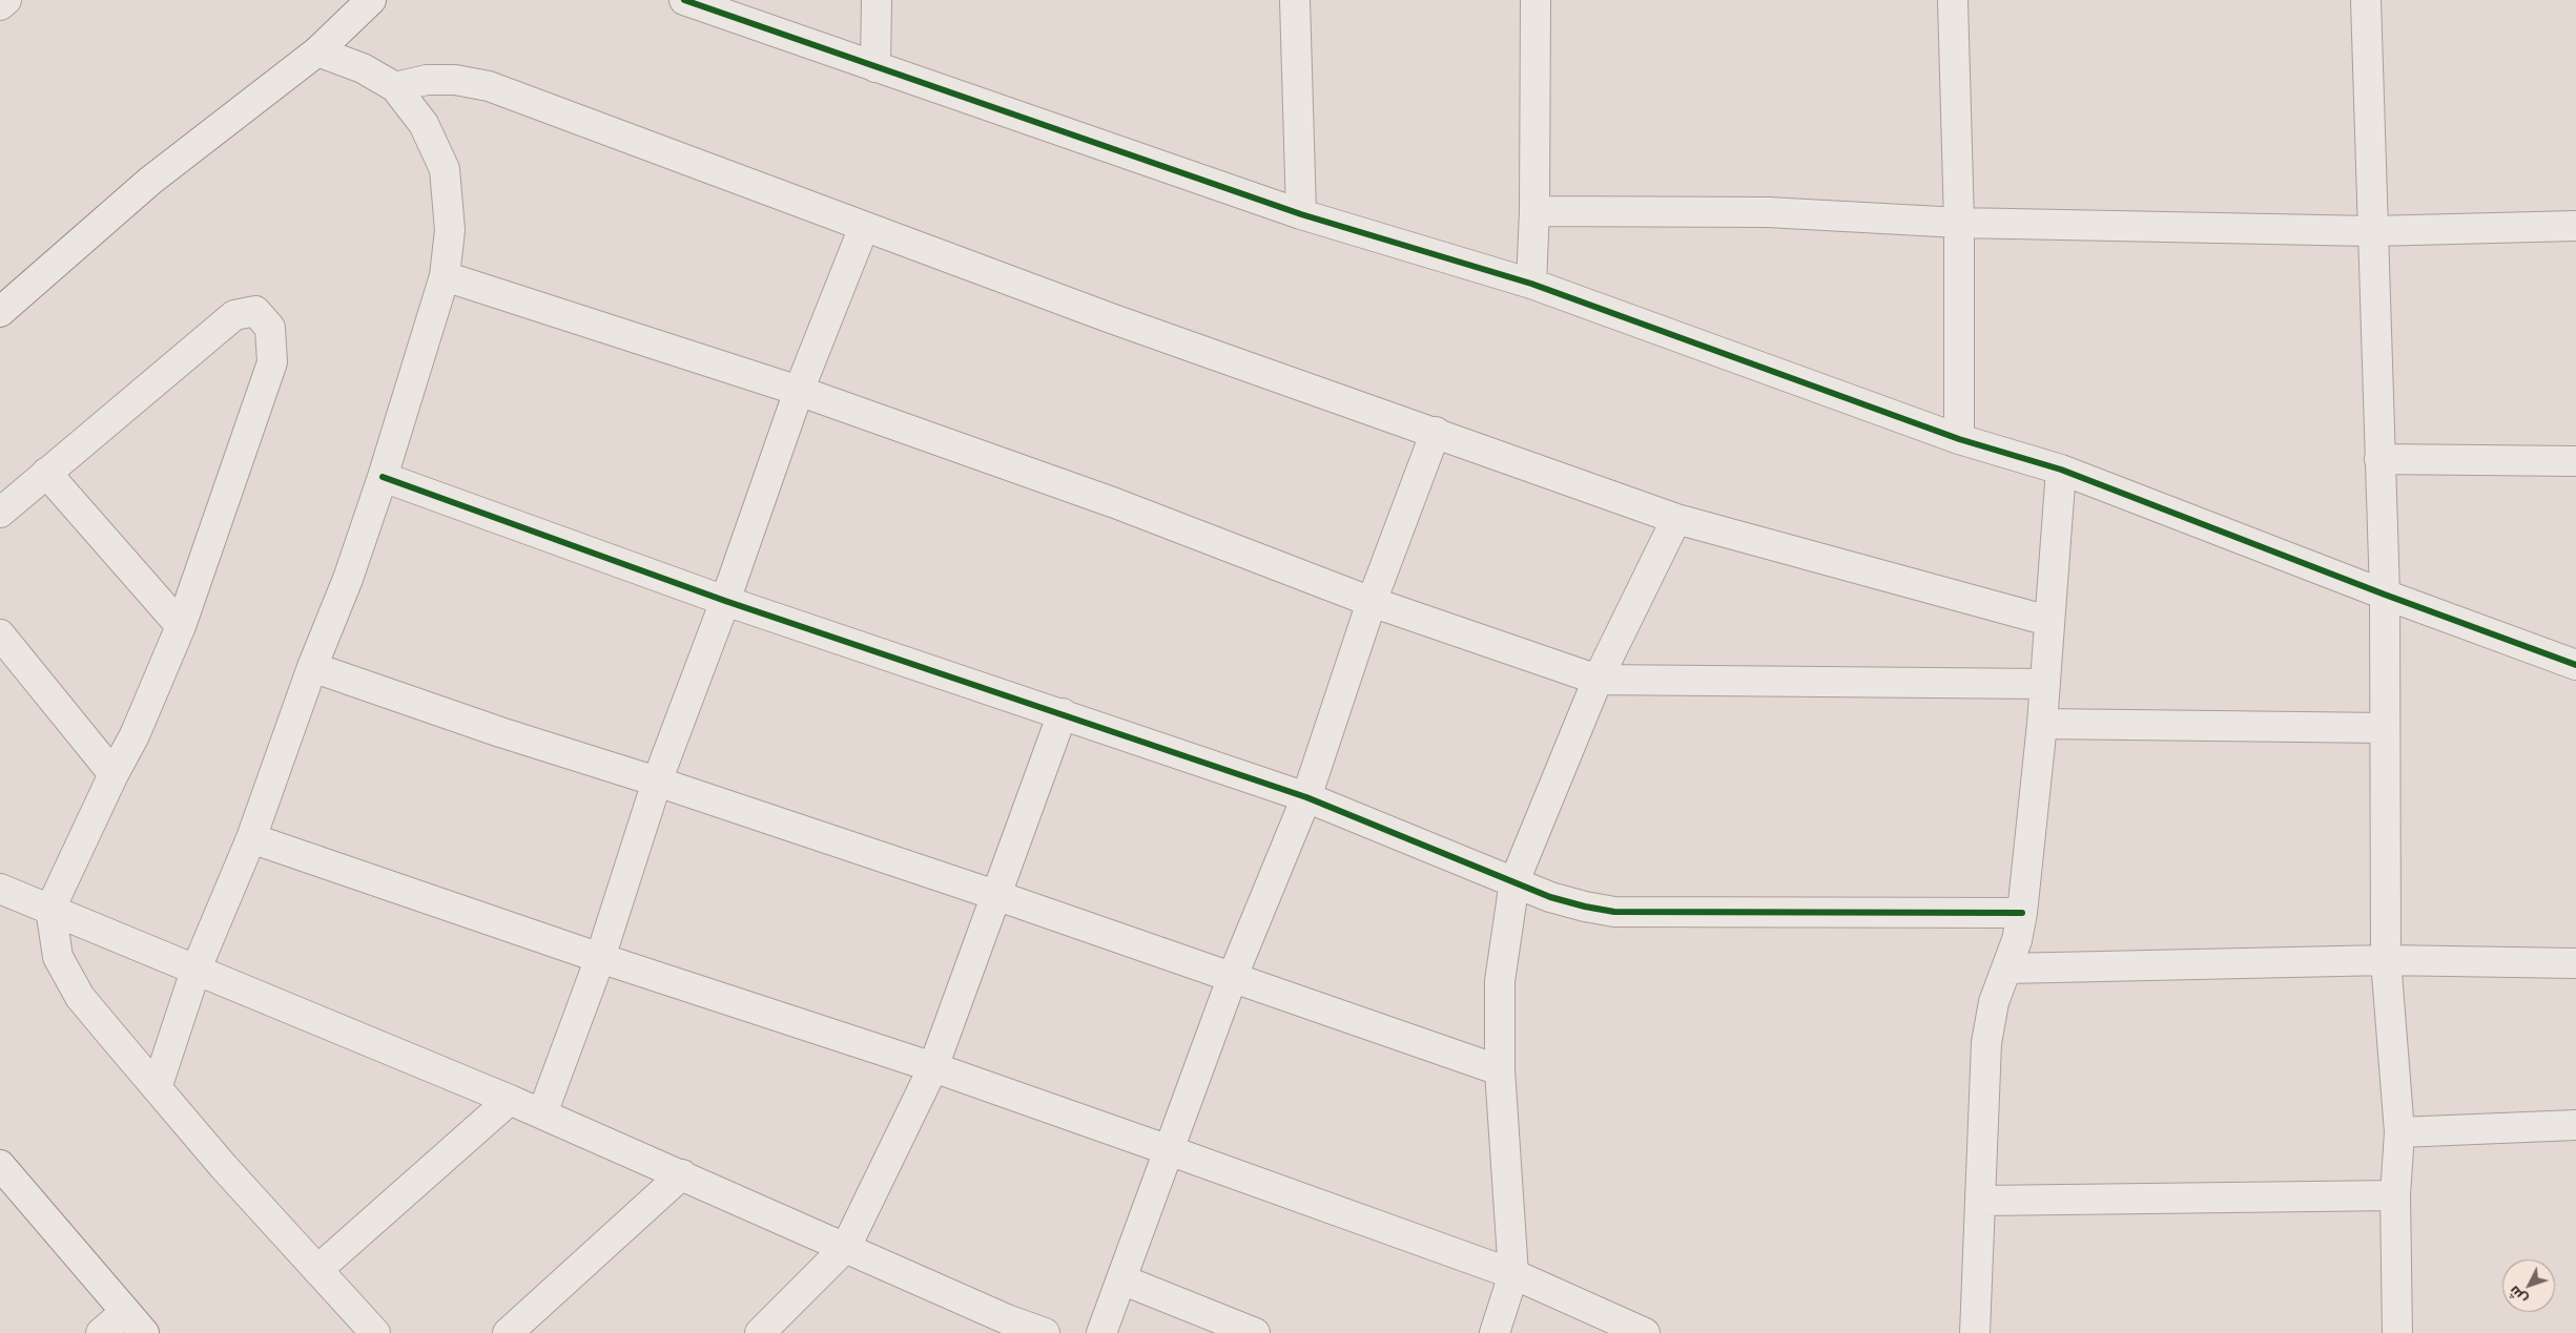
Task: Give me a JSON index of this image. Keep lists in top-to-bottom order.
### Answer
{
  "north": "bottom left"
}
